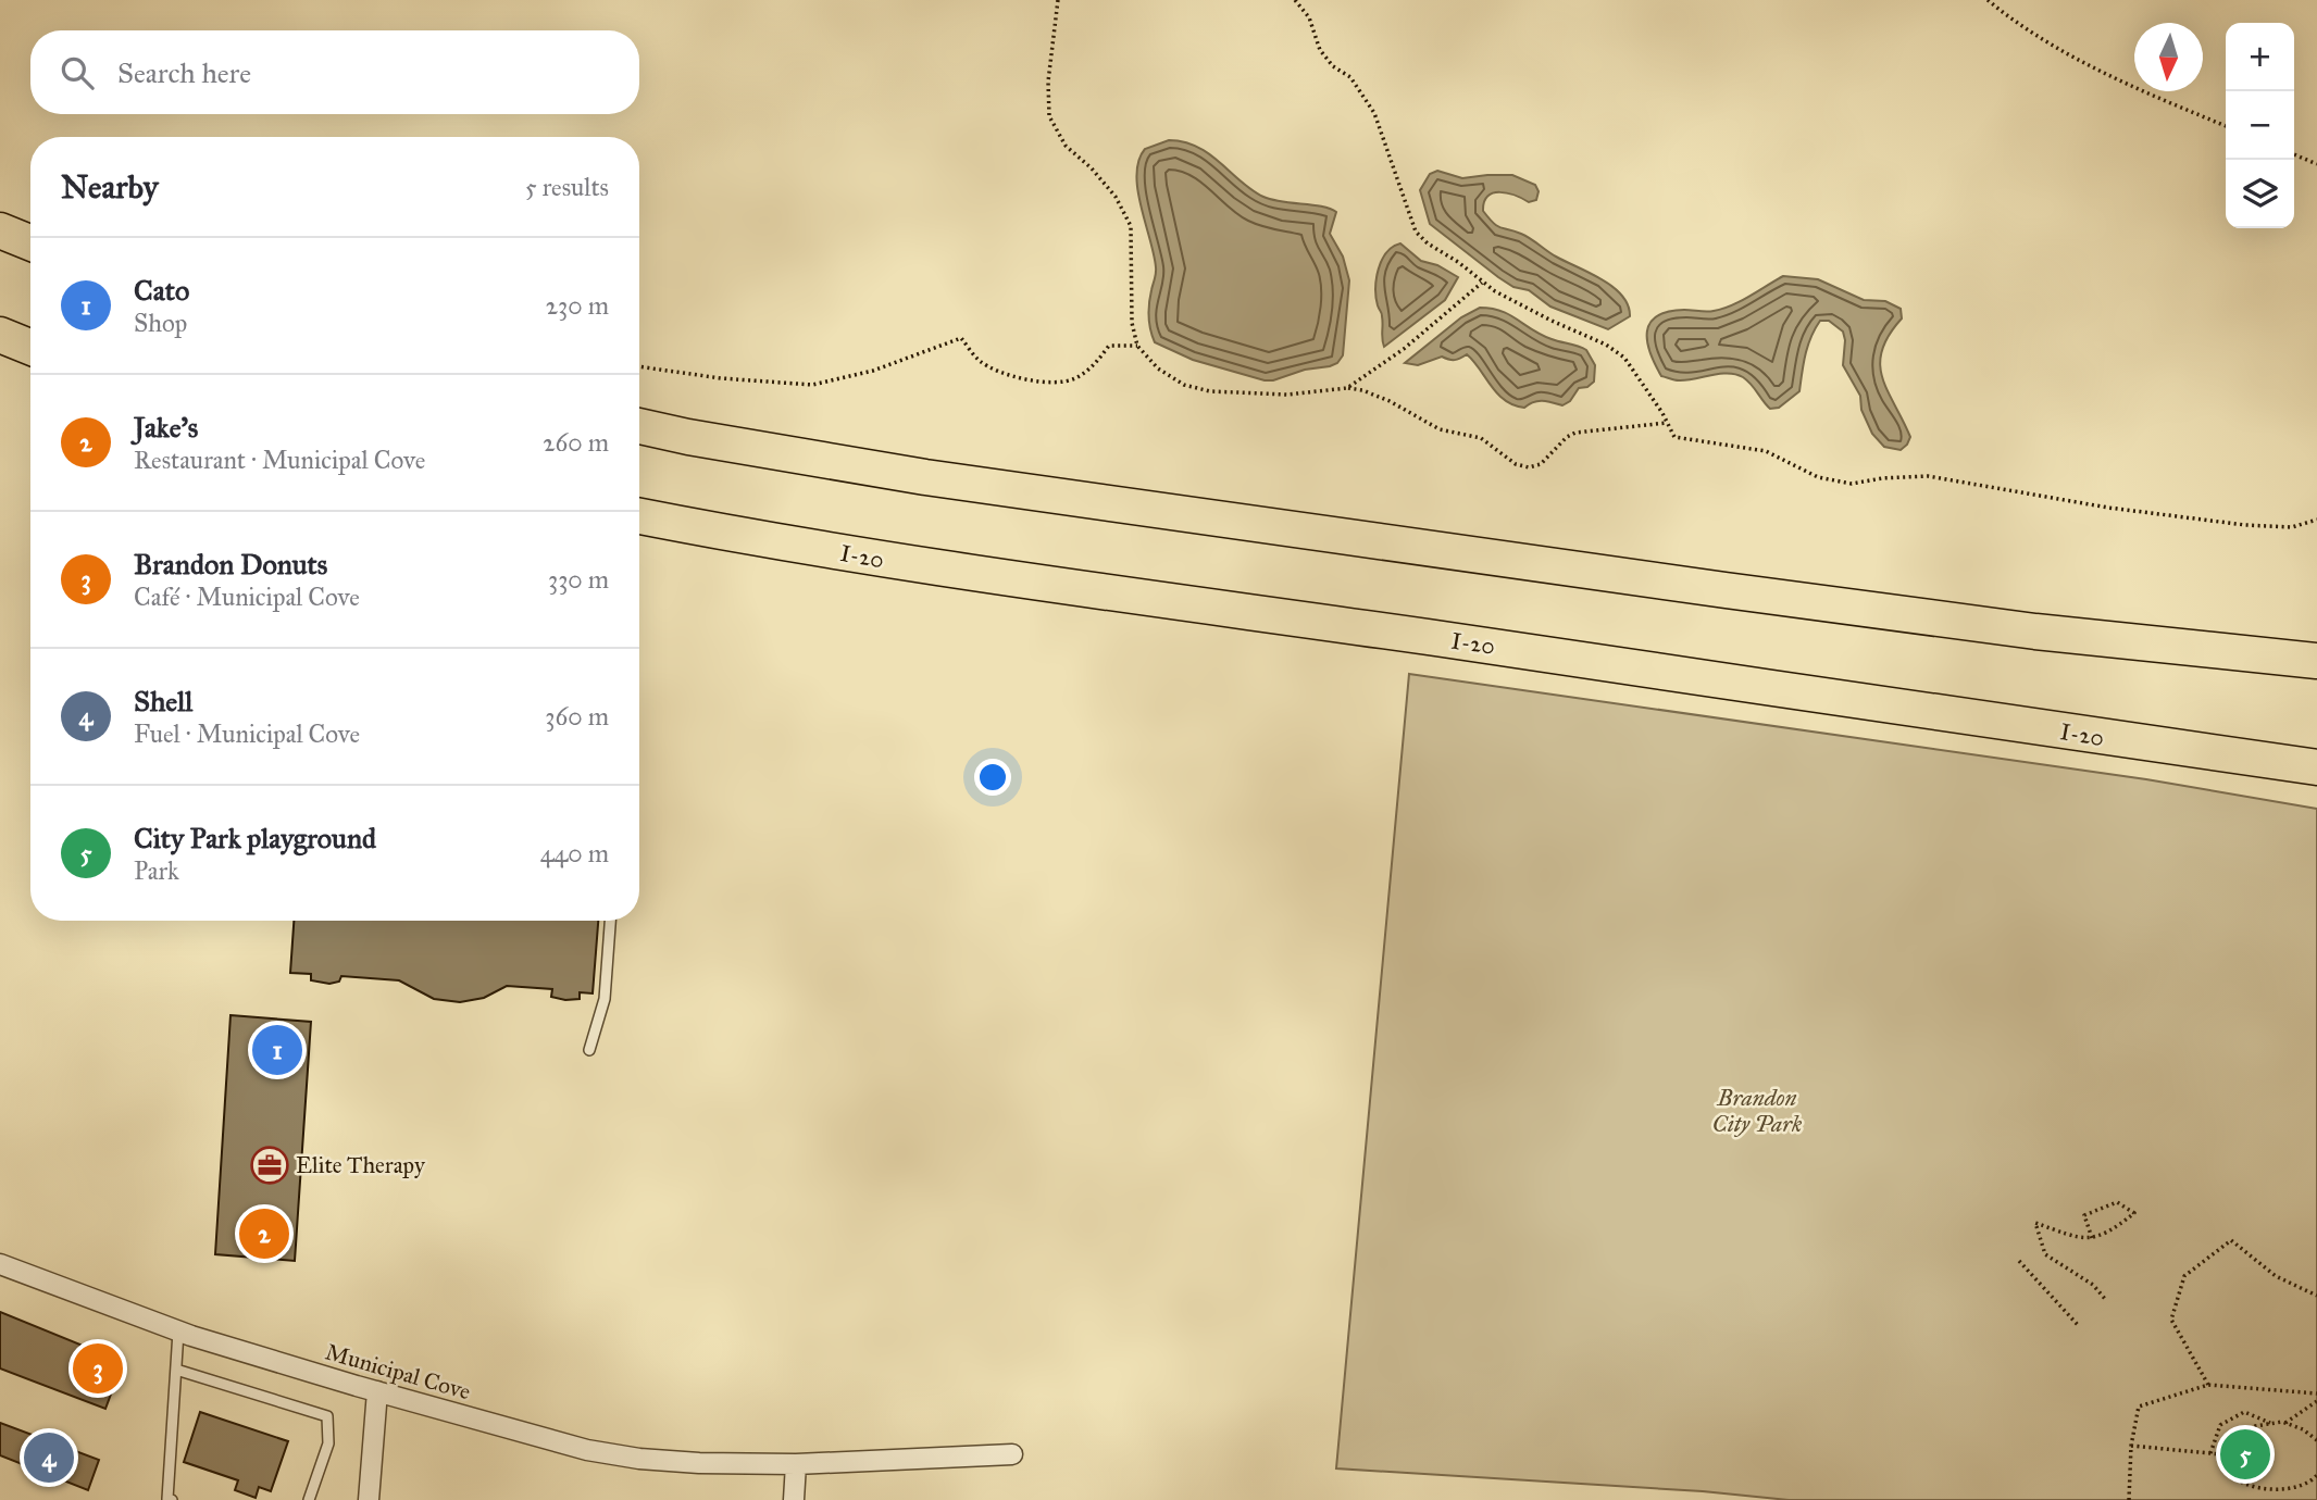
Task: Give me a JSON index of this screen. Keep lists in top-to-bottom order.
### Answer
{
  "streets": {
    "highway": ["I-20"],
    "street": ["Municipal Cove"]
  },
  "parks": ["Brandon City Park"],
  "places": {
    "office": ["Elite Therapy"]
  },
  "north": "bottom",
  "page": {
    "map_buttons": ["+", "−"],
    "search": "Search here",
    "heading": ["Nearby", "5 results"],
    "list": [
      {
        "mark": "1",
        "name": "Cato",
        "note": "Shop",
        "value": "230 m"
      },
      {
        "mark": "2",
        "name": "Jake's",
        "note": "Restaurant · Municipal Cove",
        "value": "260 m"
      },
      {
        "mark": "3",
        "name": "Brandon Donuts",
        "note": "Café · Municipal Cove",
        "value": "330 m"
      },
      {
        "mark": "4",
        "name": "Shell",
        "note": "Fuel · Municipal Cove",
        "value": "360 m"
      },
      {
        "mark": "5",
        "name": "City Park playground",
        "note": "Park",
        "value": "440 m"
      }
    ],
    "pins": [
      "1",
      "2",
      "3",
      "5",
      "4"
    ]
  }
}
